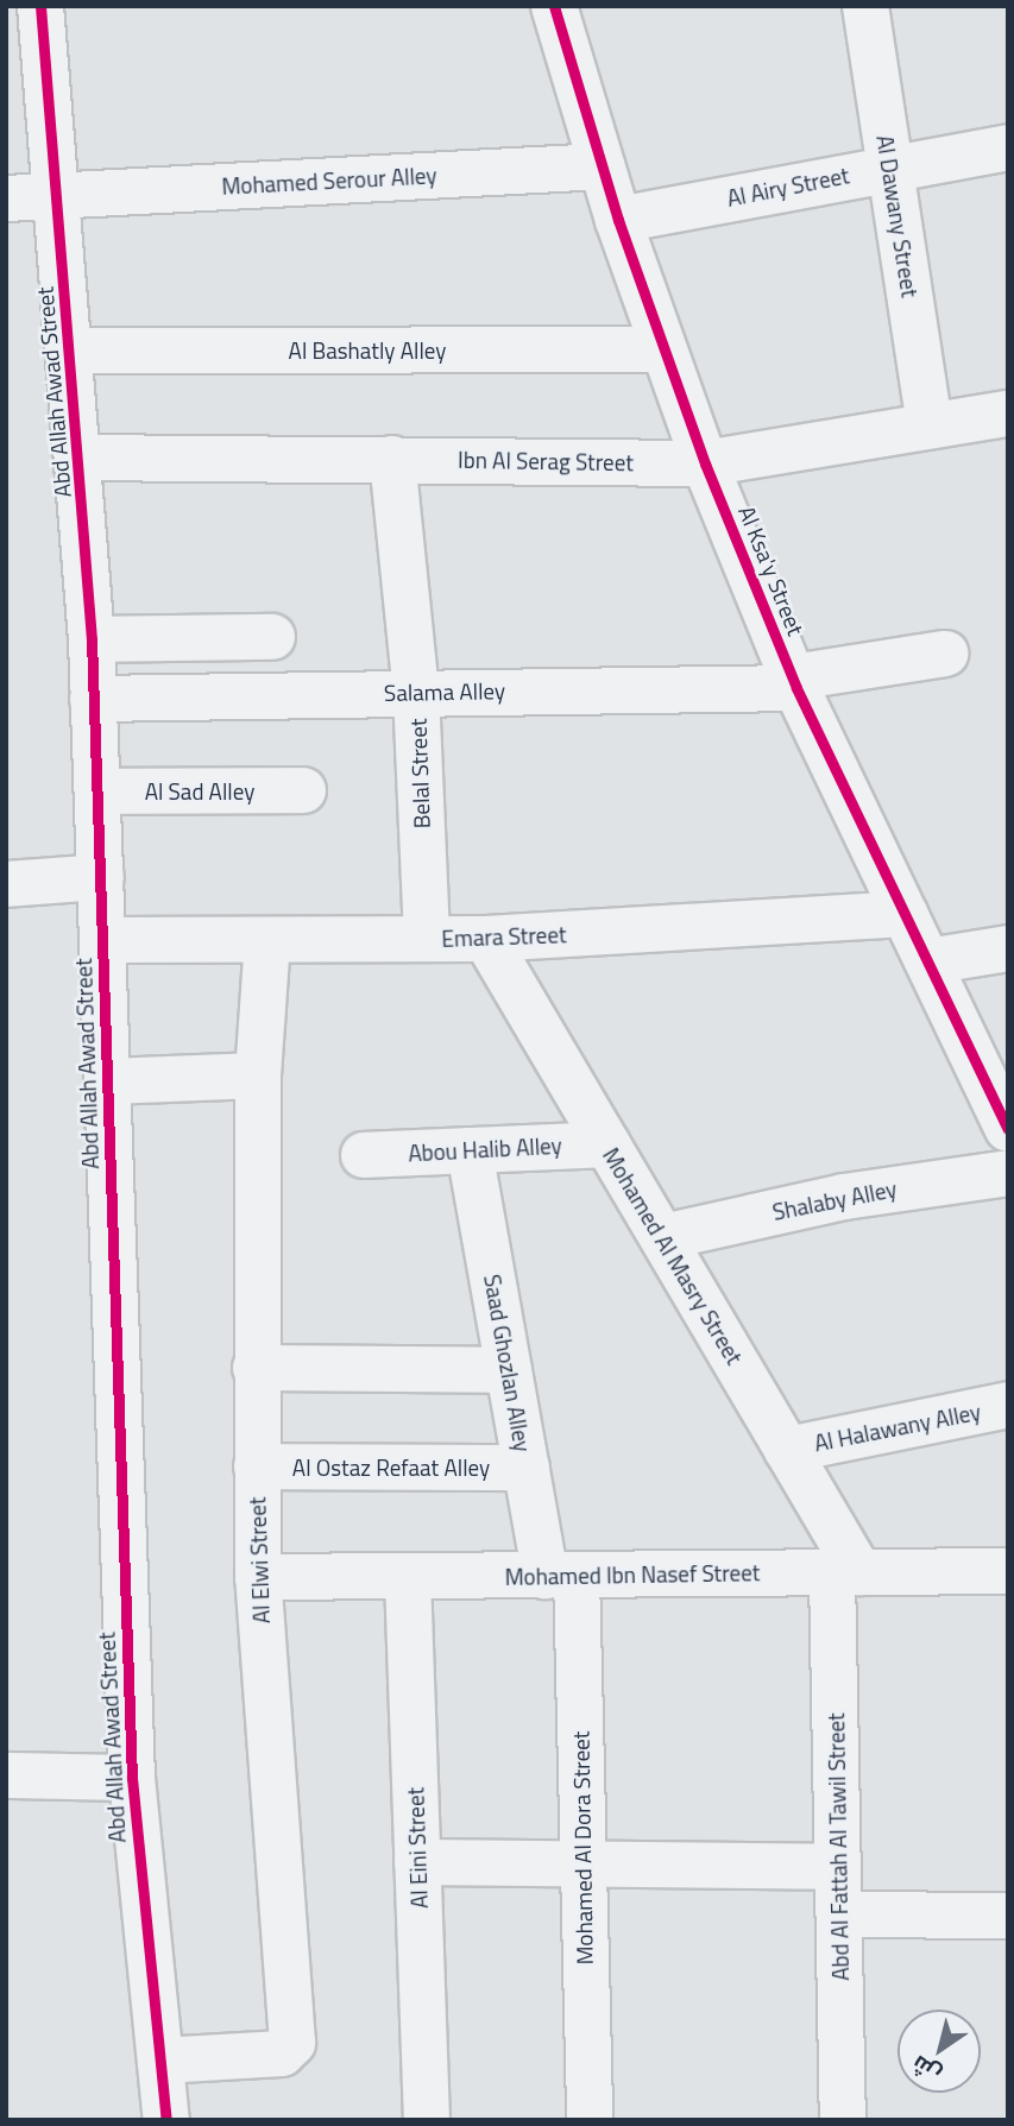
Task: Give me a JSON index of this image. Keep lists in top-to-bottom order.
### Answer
{
  "streets": {
    "street": [
      "Mohamed Serour Alley",
      "Al Airy Street",
      "Al Dawany Street",
      "Al Bashatly Alley",
      "Abd Allah Awad Street",
      "Ibn Al Serag Street",
      "Al Ksa'y Street",
      "Salama Alley",
      "Belal Street",
      "Al Sad Alley",
      "Emara Street",
      "Abou Halib Alley",
      "Shalaby Alley",
      "Mohamed Al Masry Street",
      "Saad Ghozlan Alley",
      "Al Halawany Alley",
      "Al Ostaz Refaat Alley",
      "Al Elwi Street",
      "Mohamed Ibn Nasef Street",
      "Abd Al Fattah Al Tawil Street",
      "Al Eini Street",
      "Mohamed Al Dora Street"
    ]
  },
  "crossings": [
    ["Mohamed Serour Alley", "Abd Allah Awad Street"],
    ["Mohamed Serour Alley", "Al Ksa'y Street"],
    ["Al Airy Street", "Al Dawany Street"],
    ["Al Airy Street", "Al Ksa'y Street"],
    ["Al Dawany Street", "Ibn Al Serag Street"],
    ["Al Bashatly Alley", "Abd Allah Awad Street"],
    ["Al Bashatly Alley", "Al Ksa'y Street"],
    ["Abd Allah Awad Street", "Ibn Al Serag Street"],
    ["Abd Allah Awad Street", "Salama Alley"],
    ["Abd Allah Awad Street", "Al Sad Alley"],
    ["Abd Allah Awad Street", "Emara Street"],
    ["Abd Allah Awad Street", "Al Elwi Street"],
    ["Ibn Al Serag Street", "Al Ksa'y Street"],
    ["Ibn Al Serag Street", "Belal Street"],
    ["Al Ksa'y Street", "Salama Alley"],
    ["Al Ksa'y Street", "Emara Street"],
    ["Salama Alley", "Belal Street"],
    ["Belal Street", "Emara Street"],
    ["Emara Street", "Mohamed Al Masry Street"],
    ["Emara Street", "Al Elwi Street"],
    ["Abou Halib Alley", "Mohamed Al Masry Street"],
    ["Abou Halib Alley", "Saad Ghozlan Alley"],
    ["Shalaby Alley", "Mohamed Al Masry Street"],
    ["Mohamed Al Masry Street", "Al Halawany Alley"],
    ["Mohamed Al Masry Street", "Mohamed Ibn Nasef Street"],
    ["Mohamed Al Masry Street", "Abd Al Fattah Al Tawil Street"],
    ["Saad Ghozlan Alley", "Al Ostaz Refaat Alley"],
    ["Saad Ghozlan Alley", "Mohamed Ibn Nasef Street"],
    ["Saad Ghozlan Alley", "Mohamed Al Dora Street"],
    ["Al Ostaz Refaat Alley", "Al Elwi Street"],
    ["Al Elwi Street", "Mohamed Ibn Nasef Street"],
    ["Mohamed Ibn Nasef Street", "Abd Al Fattah Al Tawil Street"],
    ["Mohamed Ibn Nasef Street", "Al Eini Street"],
    ["Mohamed Ibn Nasef Street", "Mohamed Al Dora Street"]
  ],
  "north": "bottom left"
}
